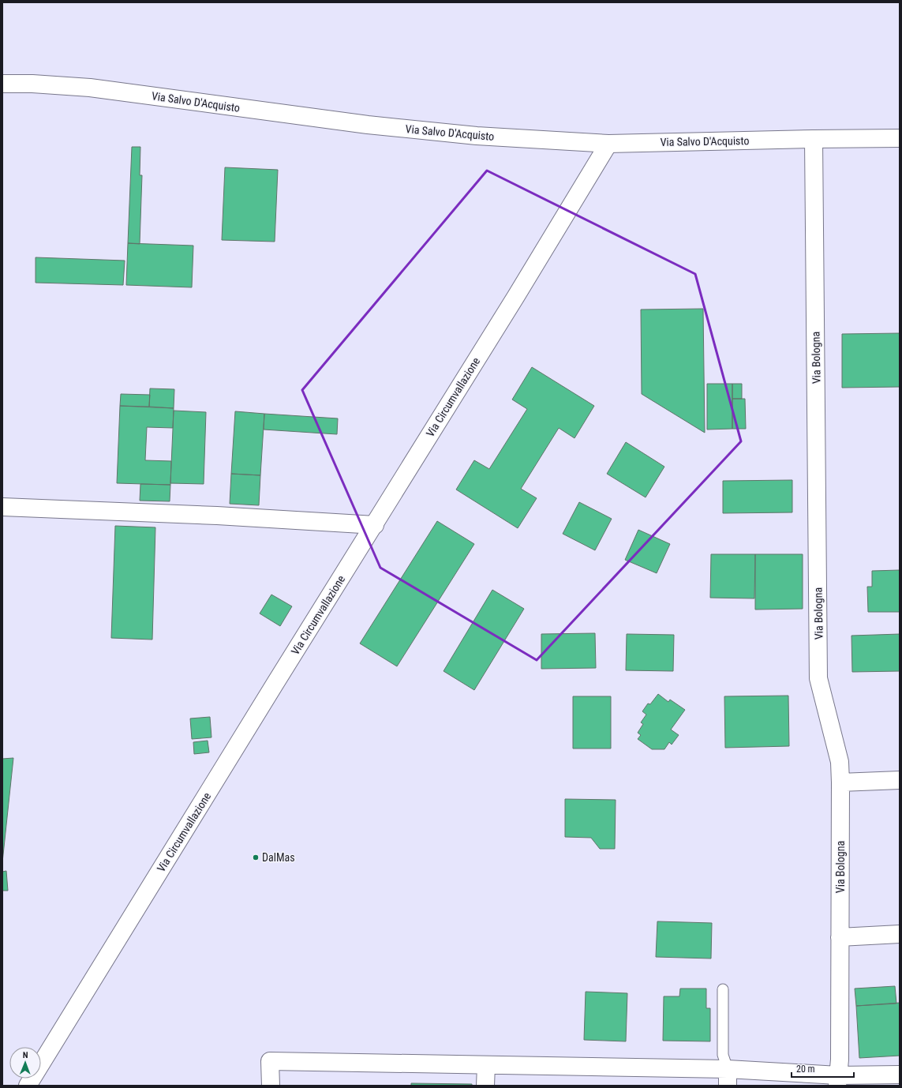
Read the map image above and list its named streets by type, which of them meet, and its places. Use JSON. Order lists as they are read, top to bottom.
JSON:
{
  "streets": {
    "street": ["Via Salvo D'Acquisto", "Via Bologna", "Via Circumvallazione"]
  },
  "crossings": [
    ["Via Salvo D'Acquisto", "Via Bologna"],
    ["Via Salvo D'Acquisto", "Via Circumvallazione"]
  ],
  "places": ["DalMas"],
  "scale_bar": "20 m",
  "north": "top"
}
